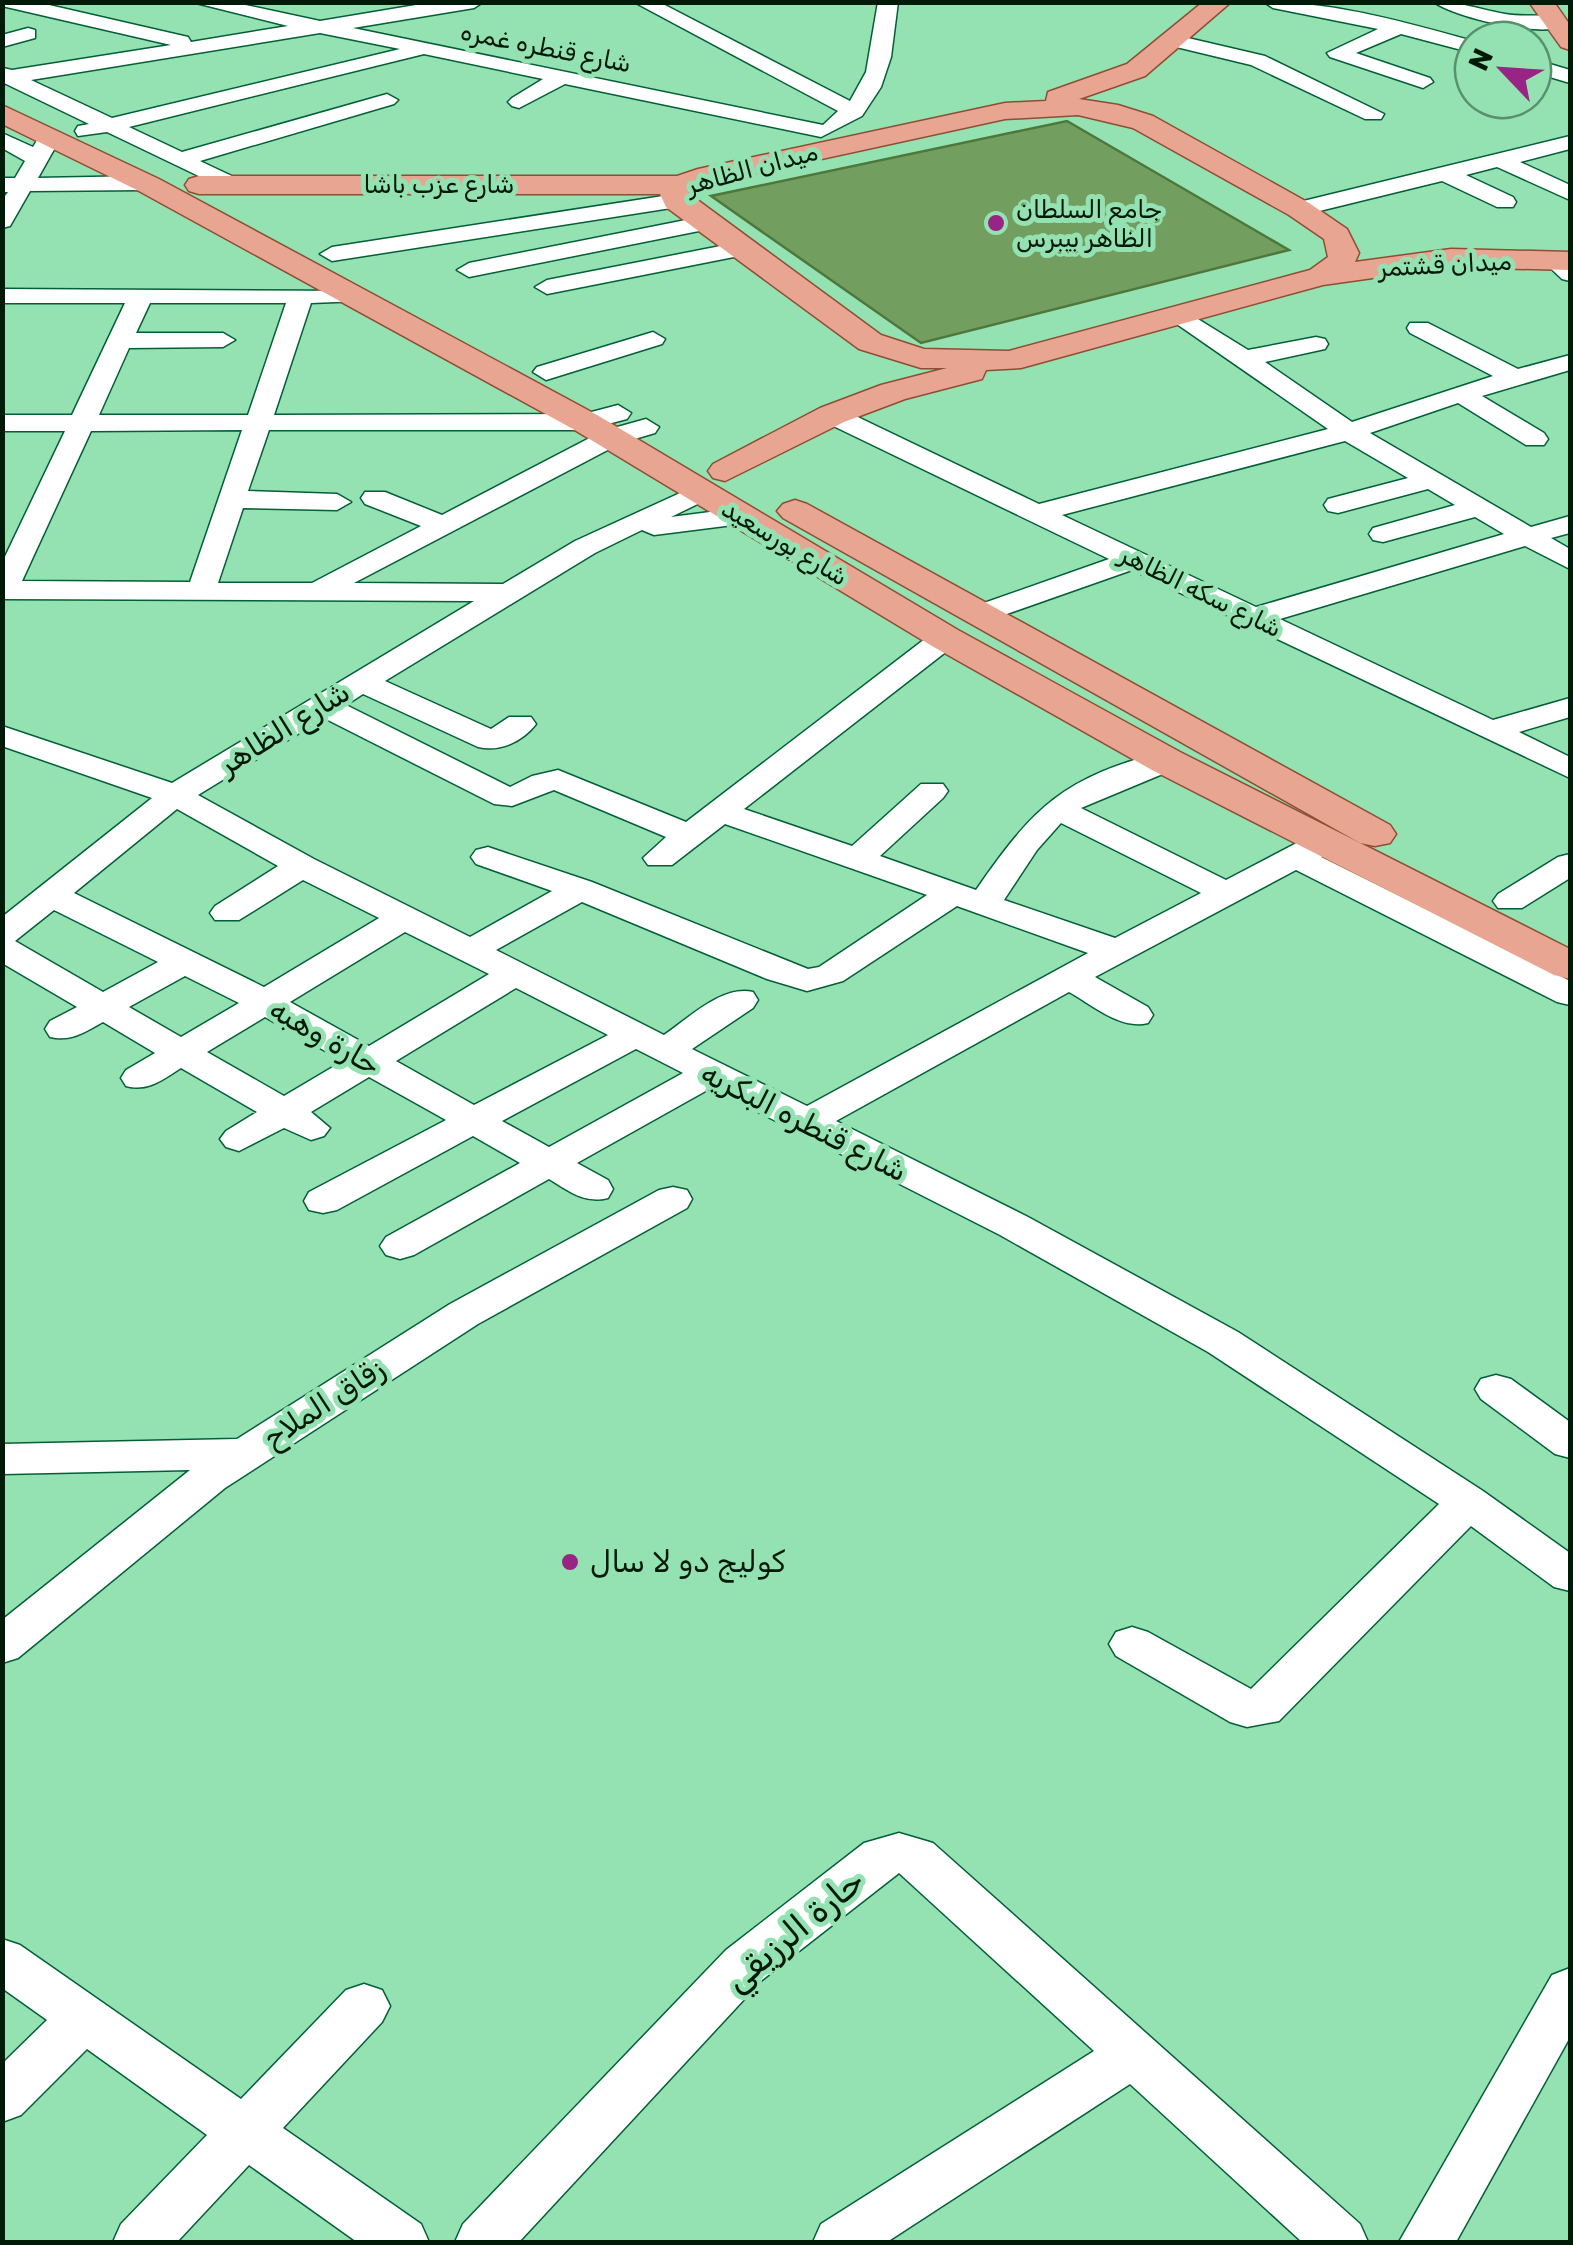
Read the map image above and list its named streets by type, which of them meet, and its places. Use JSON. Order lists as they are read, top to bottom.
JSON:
{
  "streets": {
    "main road": [
      "ميدان الظاهر",
      "شارع عزب باشا",
      "ميدان قشتمر",
      "شارع بورسعيد",
      "شارع الظاهر"
    ],
    "street": [
      "شارع قنطره غمره",
      "شارع سكه الظاهر",
      "حارة وهبه",
      "شارع قنطره البكريه",
      "زقاق الملاح",
      "حارة الرزيقي"
    ]
  },
  "crossings": [
    ["ميدان الظاهر", "شارع عزب باشا"],
    ["ميدان الظاهر", "ميدان قشتمر"],
    ["ميدان الظاهر", "شارع الظاهر"],
    ["شارع عزب باشا", "شارع بورسعيد"],
    ["شارع بورسعيد", "شارع الظاهر"],
    ["شارع سكه الظاهر", "شارع الظاهر"],
    ["شارع الظاهر", "حارة وهبه"],
    ["شارع الظاهر", "شارع قنطره البكريه"]
  ],
  "places": ["جامع السلطان الظاهر بيبرس", "كوليج دو لا سال"],
  "north": "top left"
}
